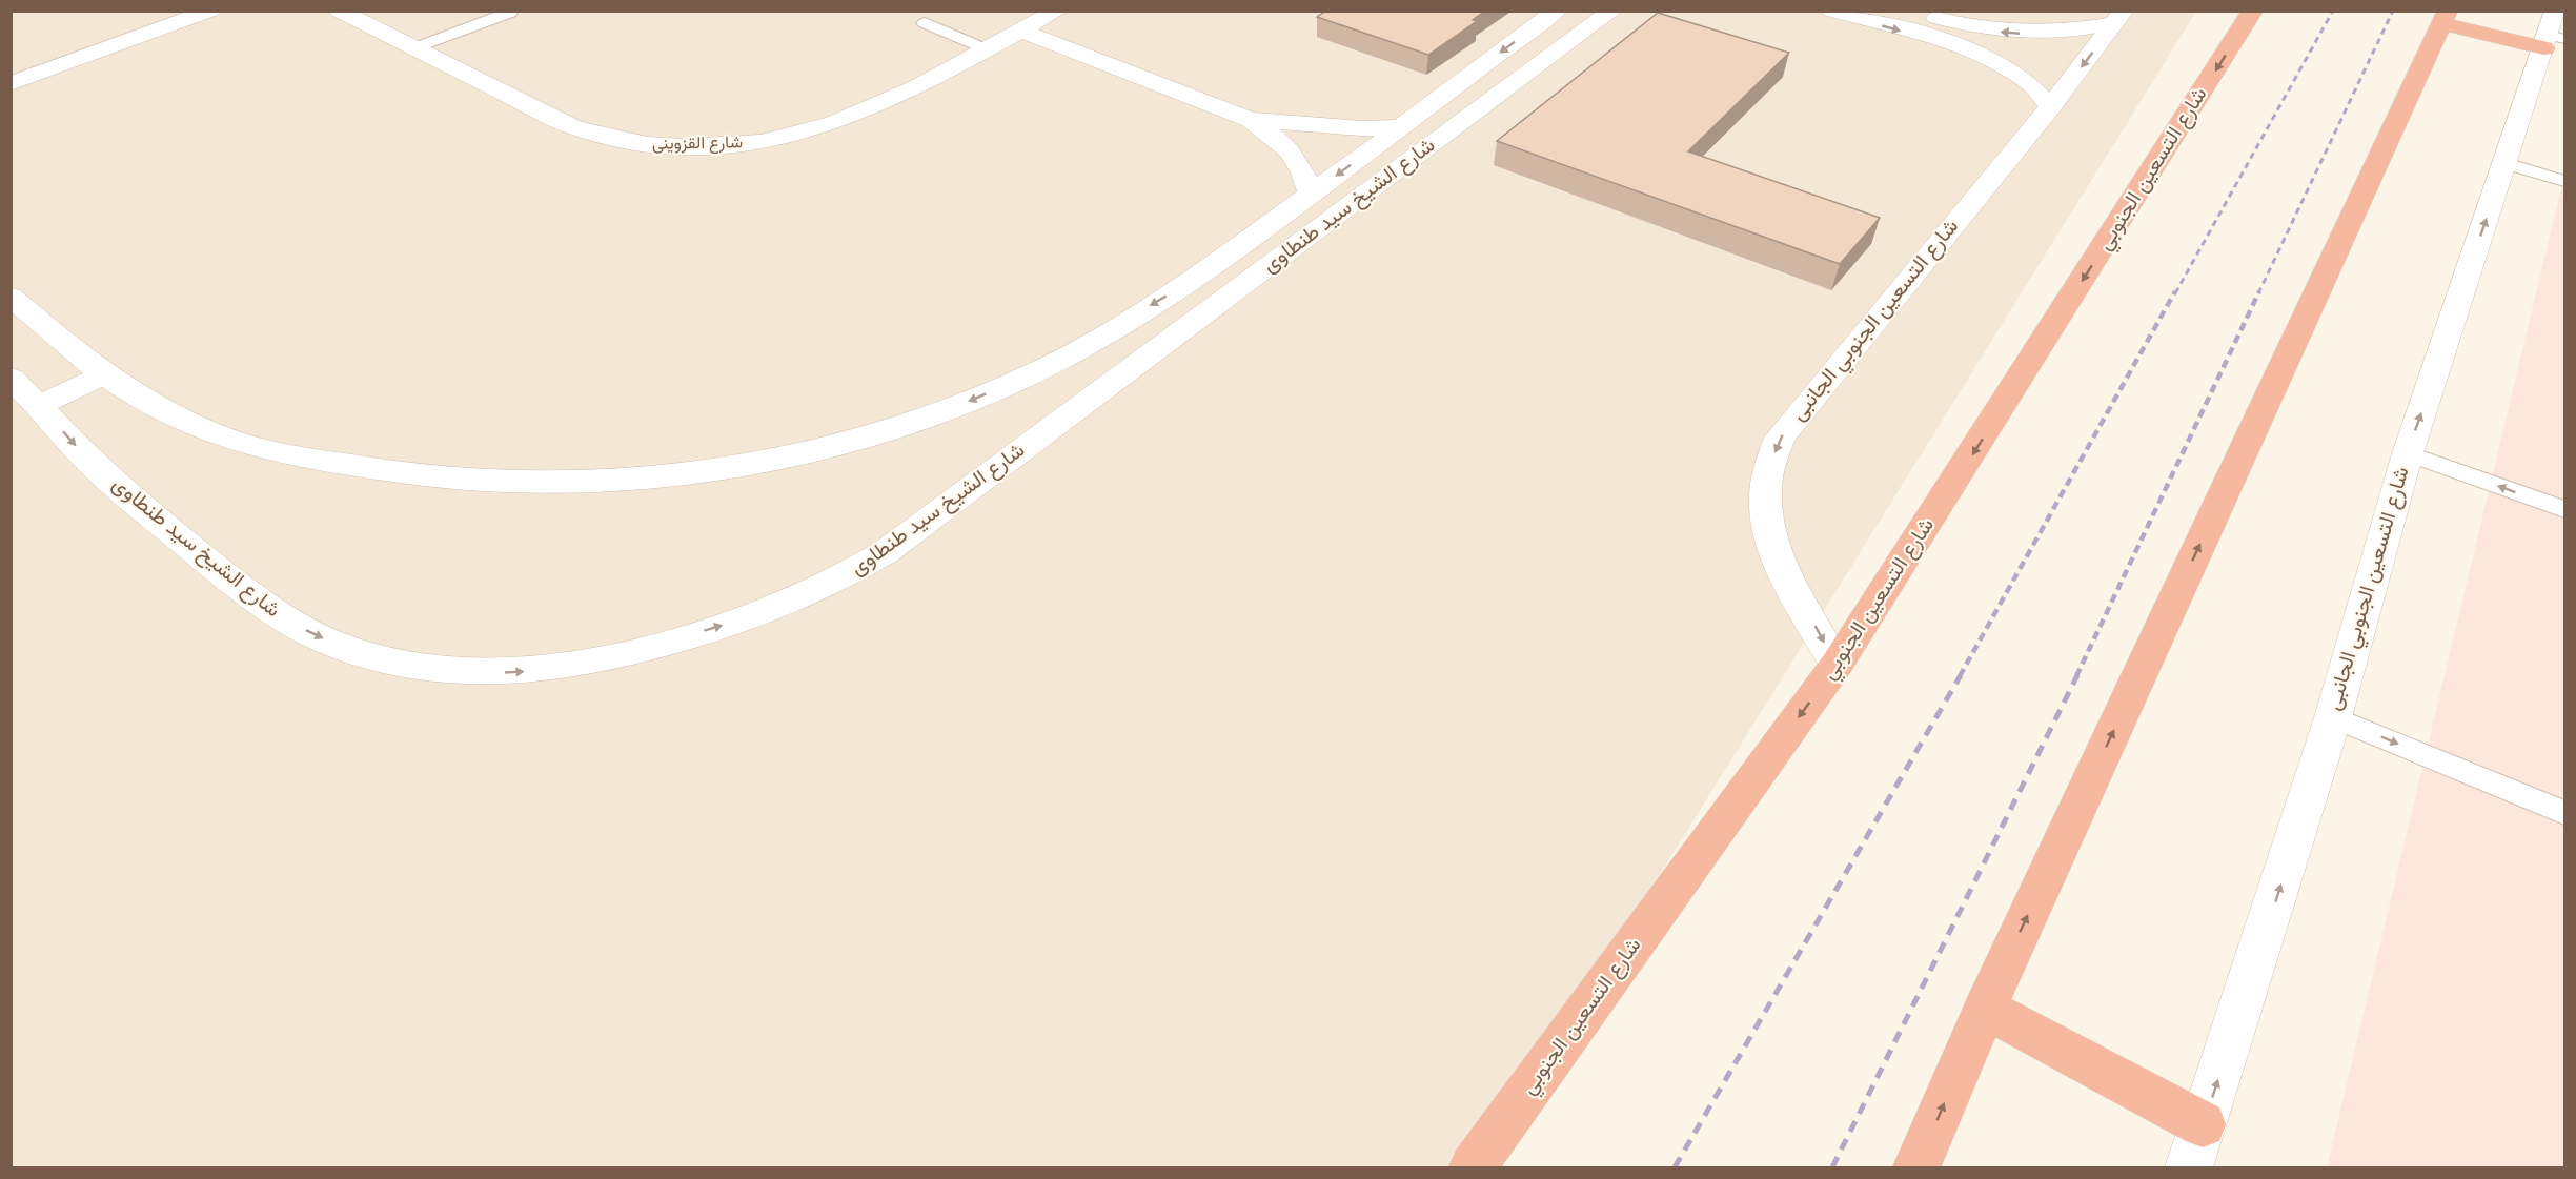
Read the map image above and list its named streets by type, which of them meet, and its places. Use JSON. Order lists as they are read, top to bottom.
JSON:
{
  "streets": {
    "highway": ["شارع التسعين الجنوبي"],
    "street": ["شارع القزوينى", "شارع الشيخ سيد طنطاوى", "شارع التسعين الجنوبي الجانبى"]
  },
  "crossings": [
    ["شارع التسعين الجنوبي", "شارع التسعين الجنوبي الجانبى"]
  ]
}
